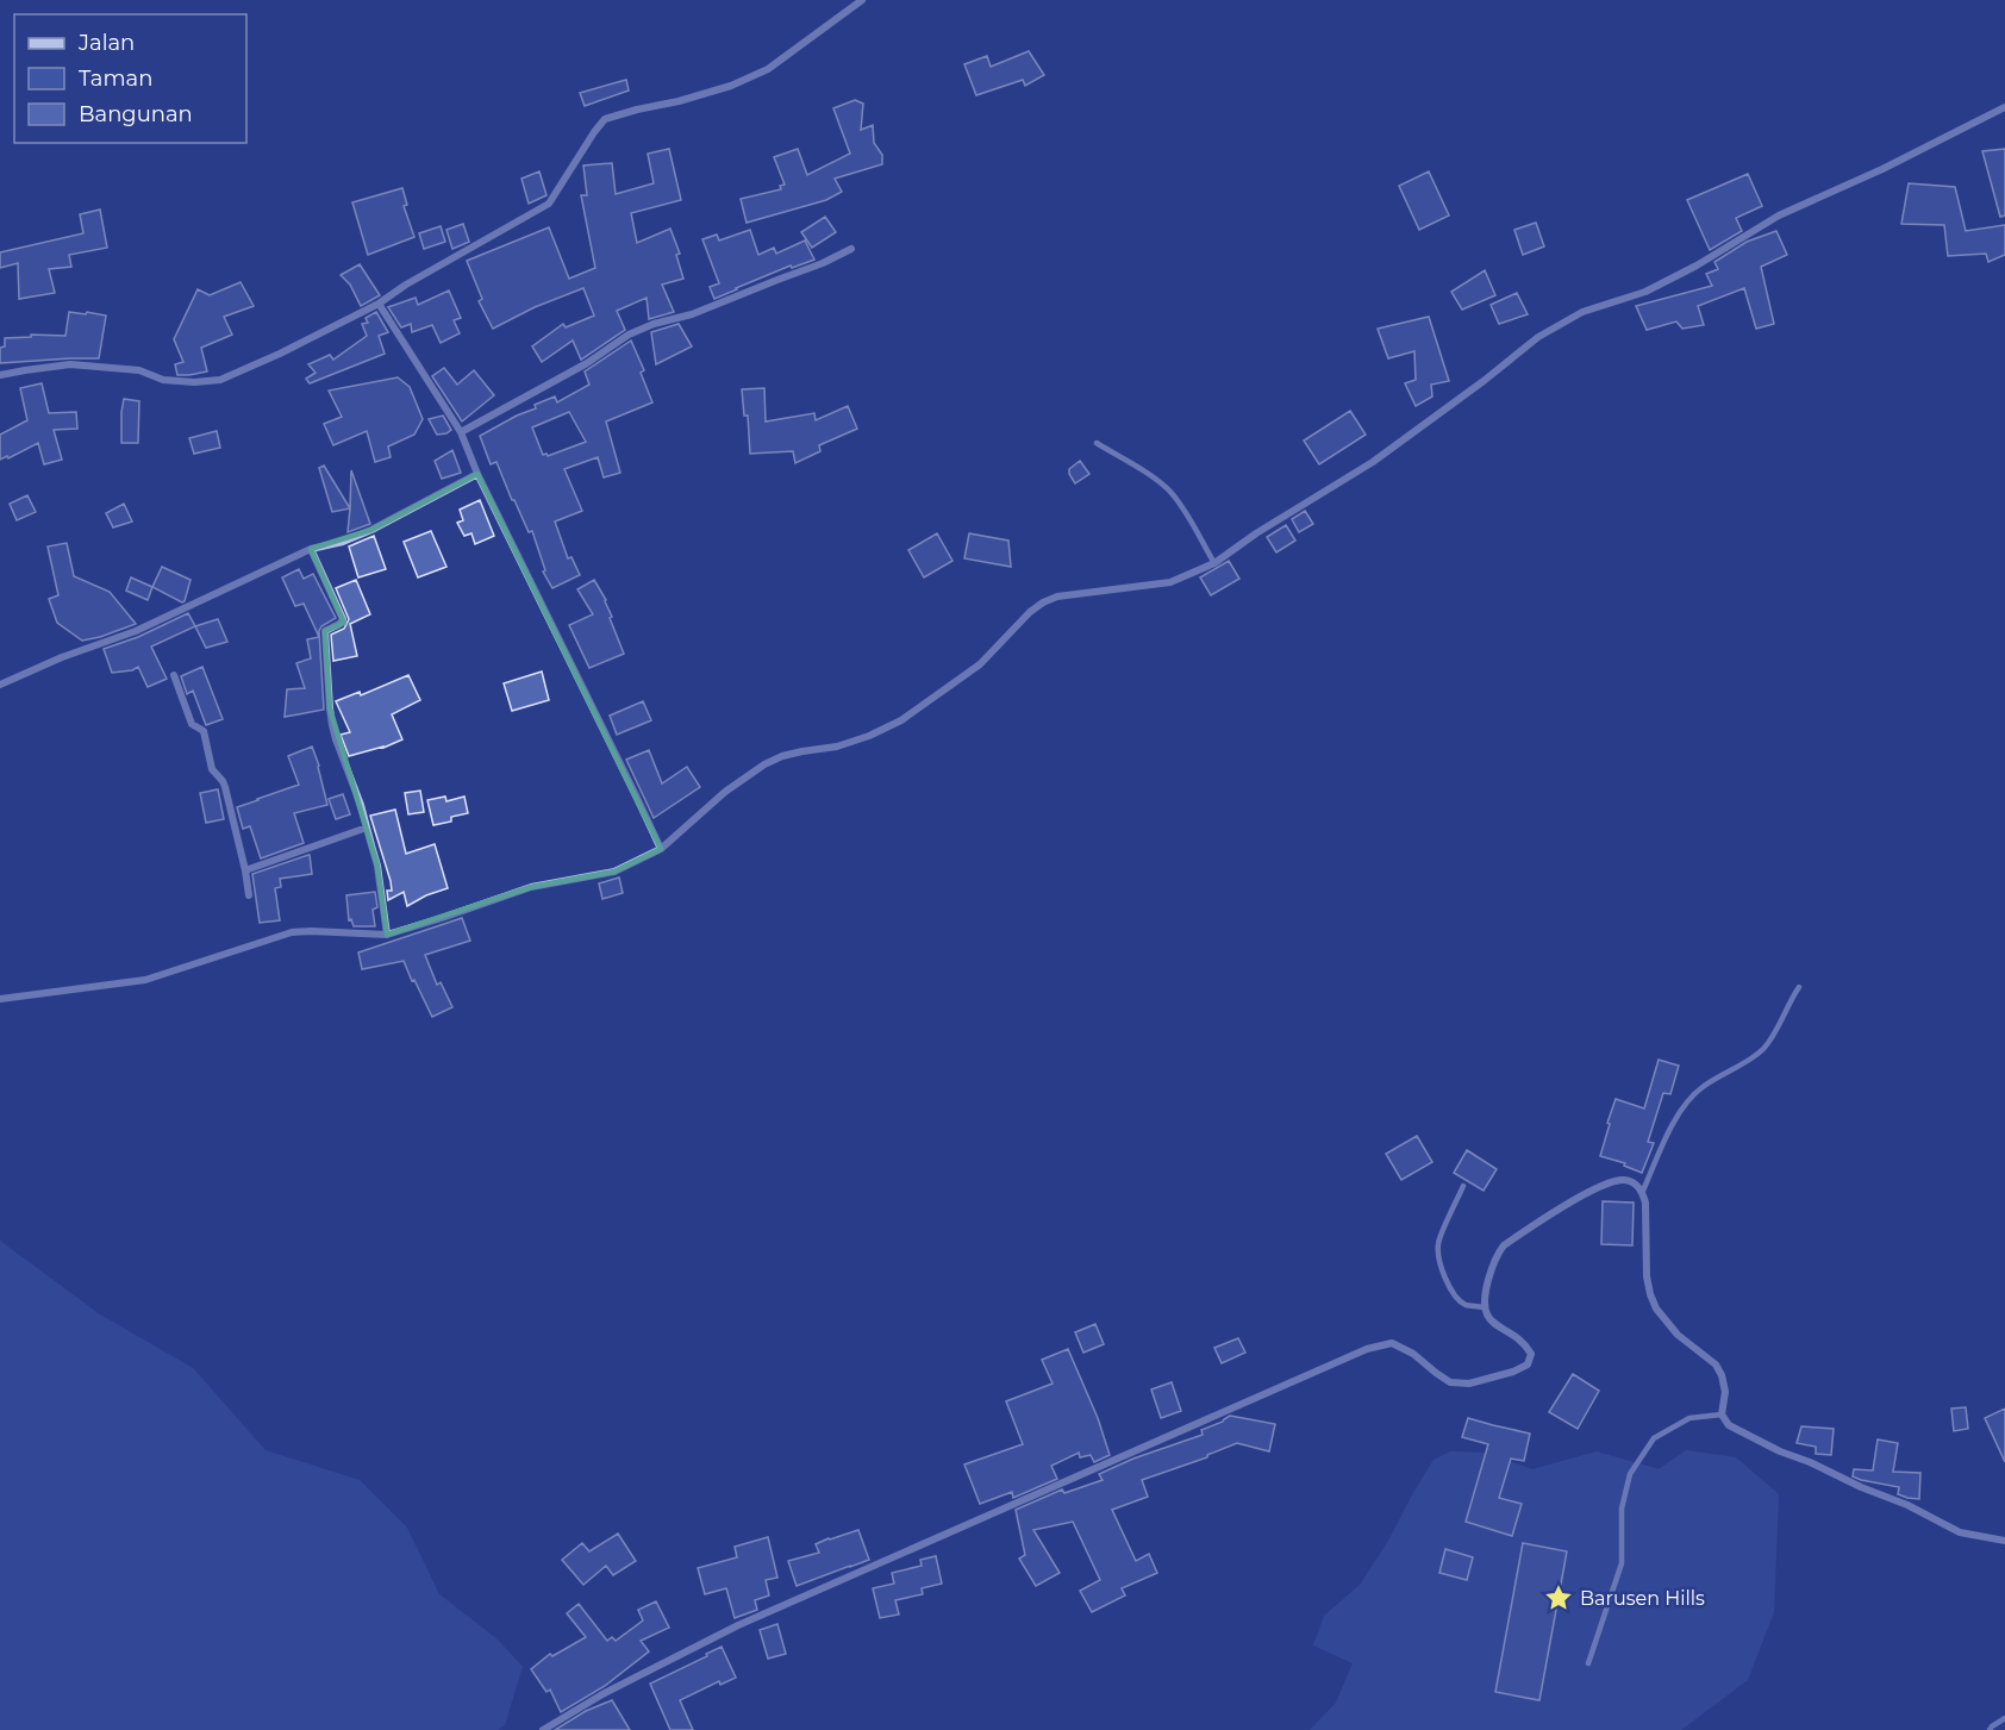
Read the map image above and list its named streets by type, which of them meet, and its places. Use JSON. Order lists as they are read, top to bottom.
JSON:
{
  "places": {
    "place": ["Barusen Hills"]
  },
  "legend": ["Jalan", "Taman", "Bangunan"]
}
